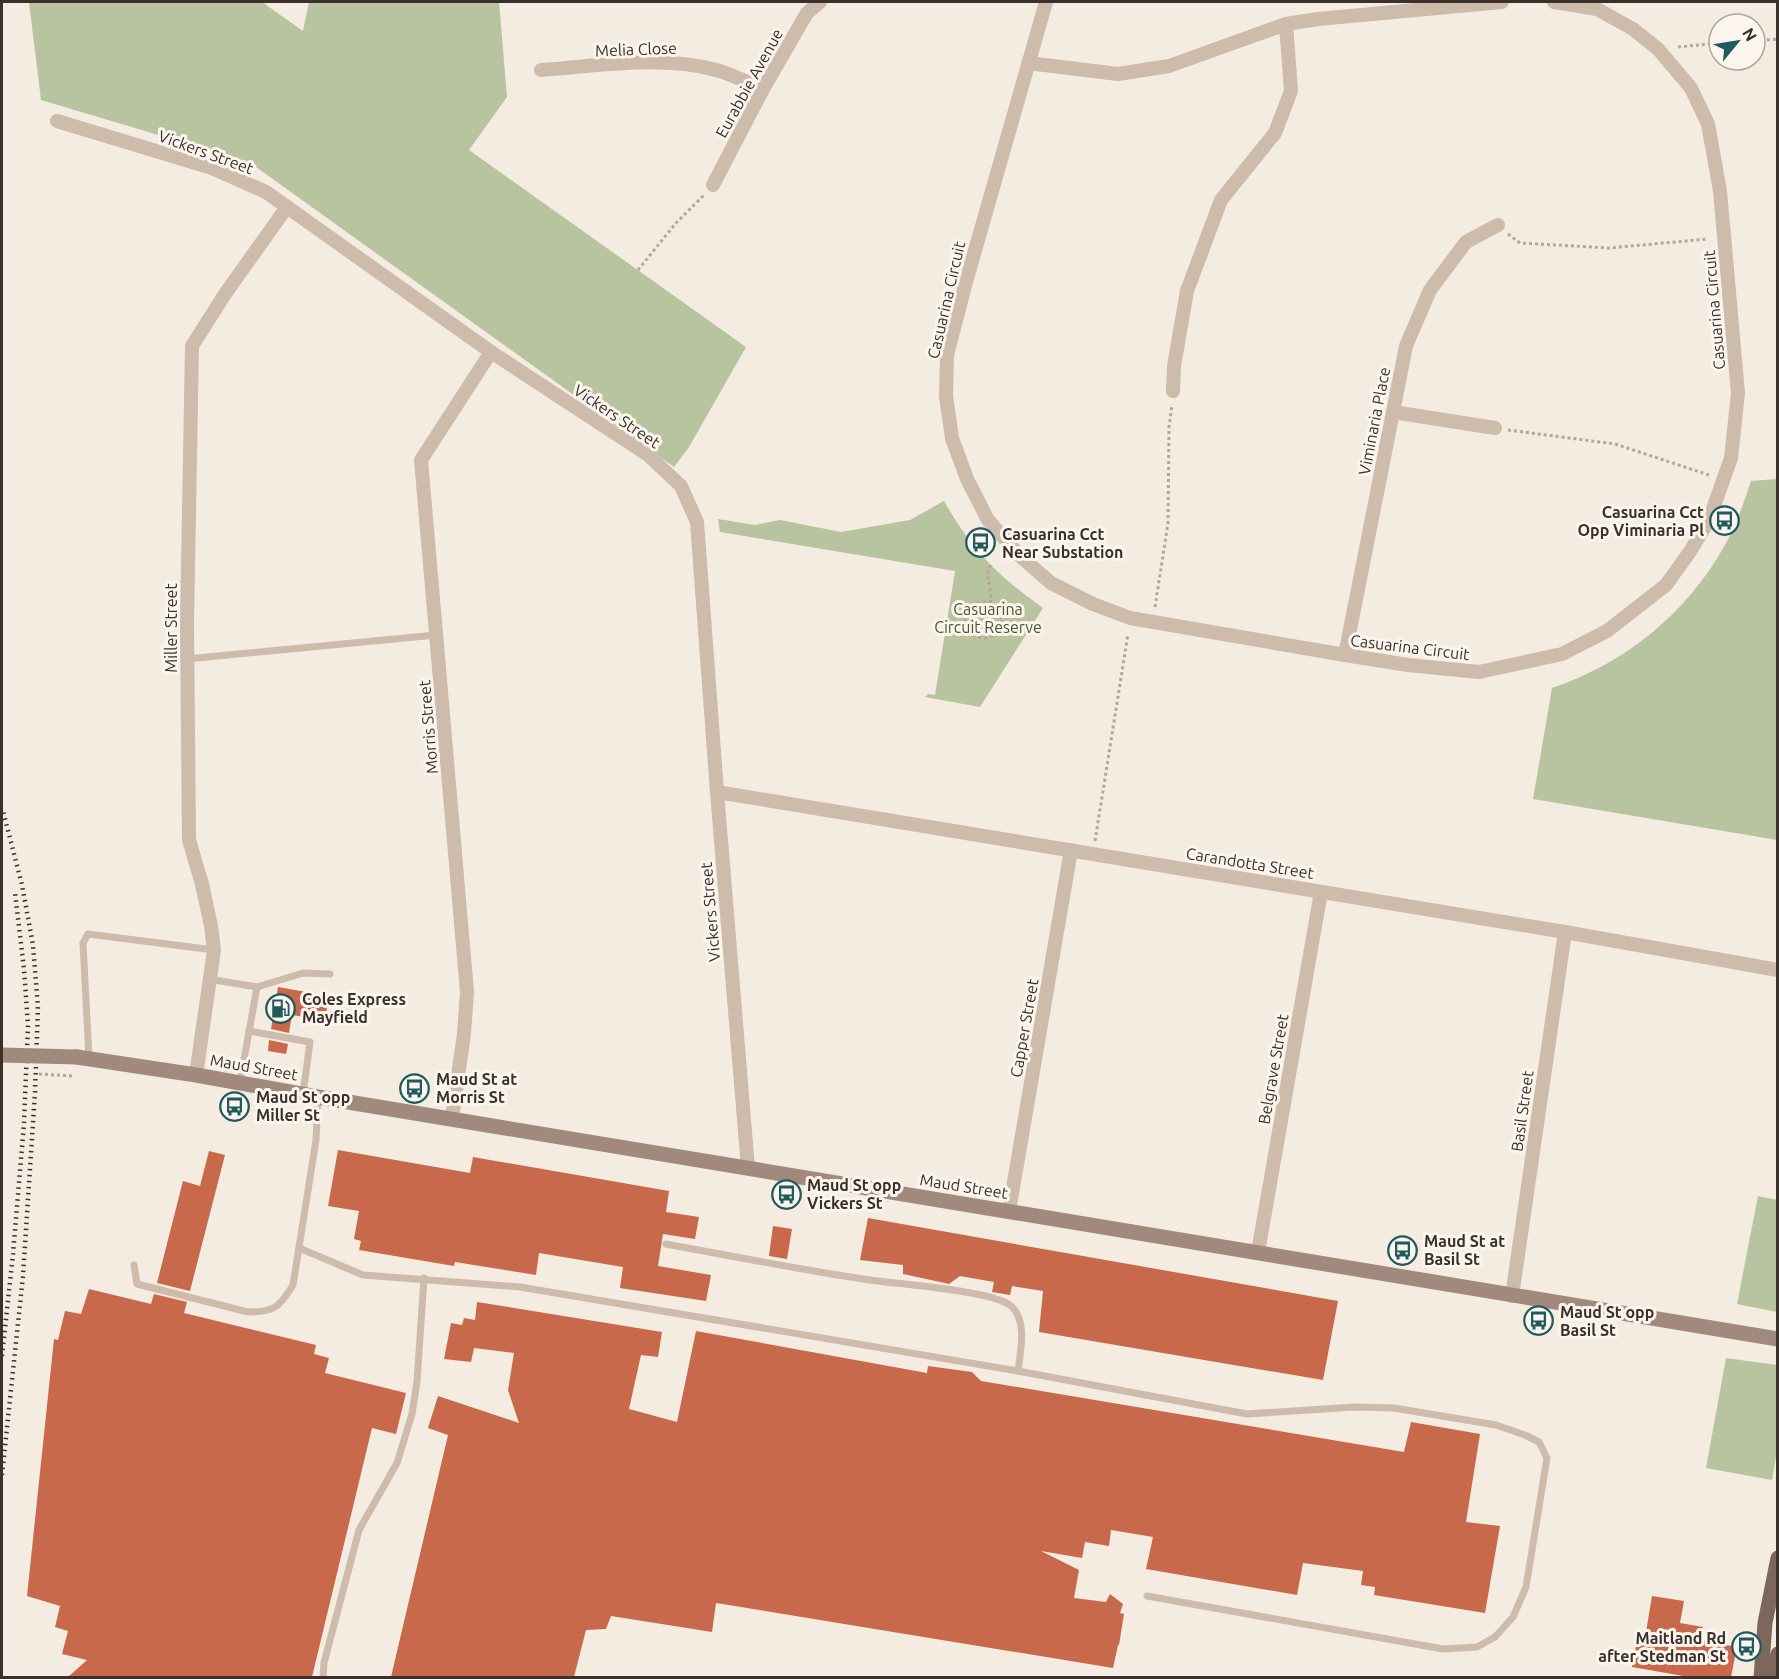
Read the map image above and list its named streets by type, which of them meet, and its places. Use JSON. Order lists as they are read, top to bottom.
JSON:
{
  "streets": {
    "main road": ["Maud Street"],
    "street": [
      "Melia Close",
      "Eurabbie Avenue",
      "Vickers Street",
      "Casuarina Circuit",
      "Viminaria Place",
      "Miller Street",
      "Morris Street",
      "Carandotta Street",
      "Capper Street",
      "Belgrave Street",
      "Basil Street"
    ]
  },
  "crossings": [
    ["Melia Close", "Eurabbie Avenue"],
    ["Vickers Street", "Miller Street"],
    ["Vickers Street", "Morris Street"],
    ["Vickers Street", "Carandotta Street"],
    ["Vickers Street", "Maud Street"],
    ["Casuarina Circuit", "Viminaria Place"],
    ["Miller Street", "Maud Street"],
    ["Morris Street", "Maud Street"],
    ["Carandotta Street", "Capper Street"],
    ["Carandotta Street", "Belgrave Street"],
    ["Carandotta Street", "Basil Street"],
    ["Capper Street", "Maud Street"],
    ["Maud Street", "Belgrave Street"],
    ["Maud Street", "Basil Street"]
  ],
  "parks": ["Casuarina Circuit Reserve"],
  "places": {
    "bus stop": [
      "Casuarina Cct Opp Viminaria Pl",
      "Casuarina Cct Near Substation",
      "Maud St at Morris St",
      "Maud St opp Miller St",
      "Maud St opp Vickers St",
      "Maud St at Basil St",
      "Maud St opp Basil St",
      "Maitland Rd after Stedman St"
    ],
    "fuel station": ["Coles Express Mayfield"]
  },
  "north": "top right"
}
